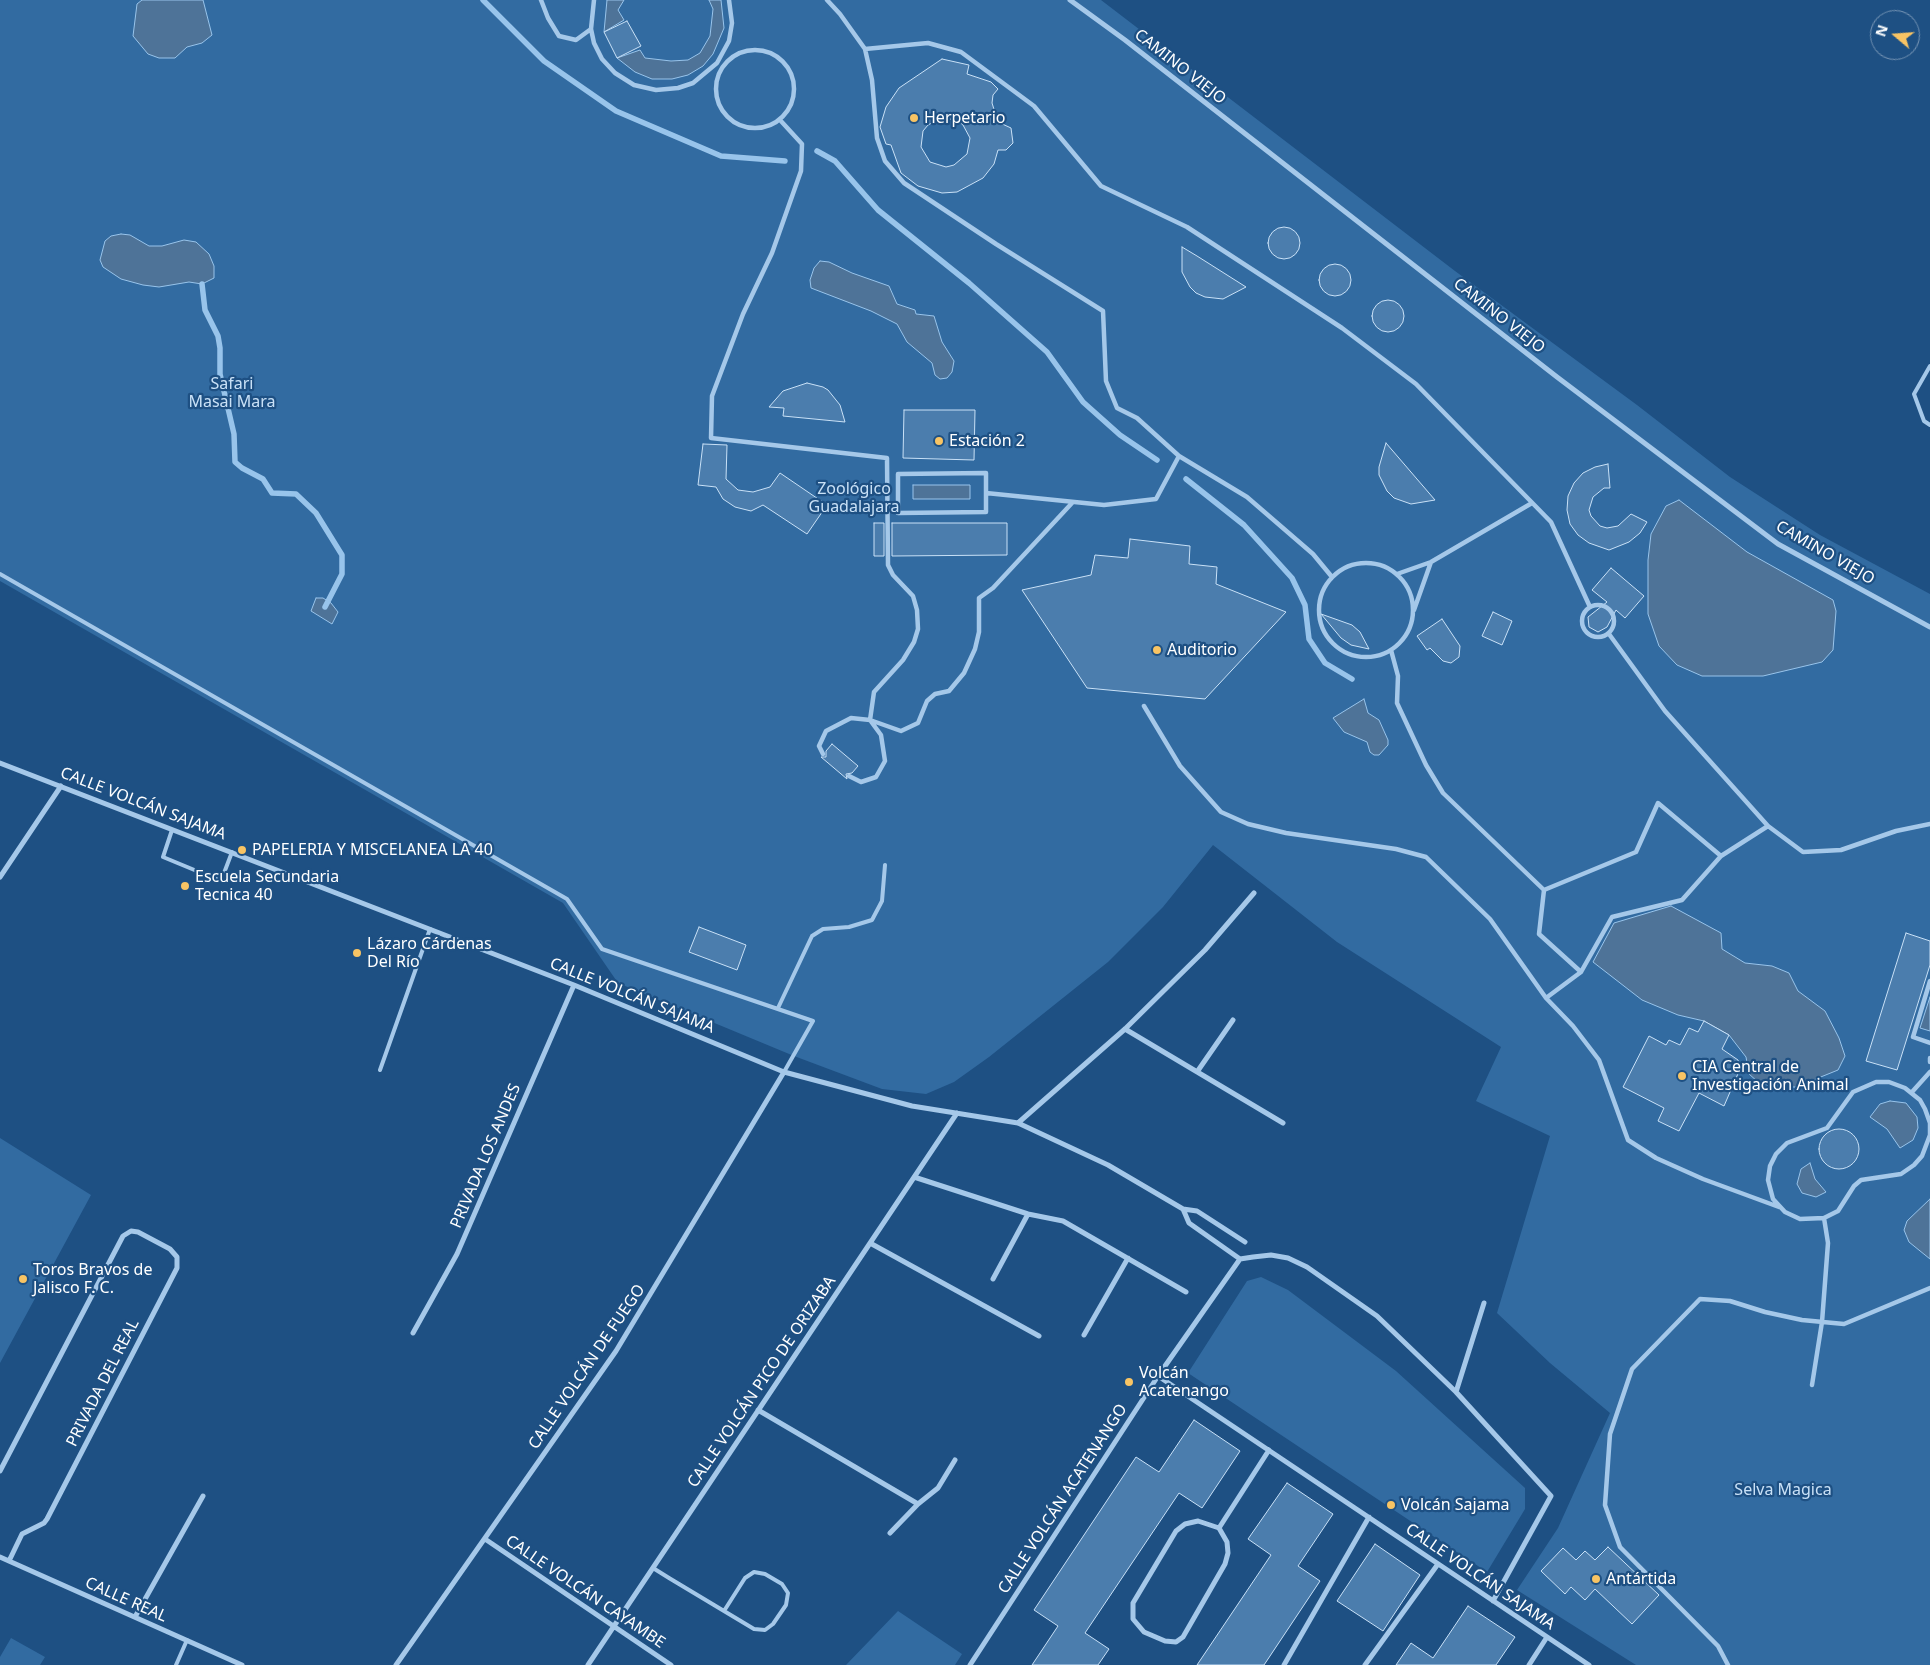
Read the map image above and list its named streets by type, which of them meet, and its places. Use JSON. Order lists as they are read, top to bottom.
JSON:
{
  "streets": {
    "street": [
      "CAMINO VIEJO",
      "CALLE VOLCÁN SAJAMA",
      "PRIVADA LOS ANDES",
      "CALLE VOLCÁN DE FUEGO",
      "CALLE VOLCÁN PICO DE ORIZABA",
      "PRIVADA DEL REAL",
      "CALLE VOLCÁN ACATENANGO",
      "CALLE VOLCÁN CAYAMBE",
      "CALLE REAL"
    ]
  },
  "crossings": [
    ["CALLE VOLCÁN SAJAMA", "PRIVADA LOS ANDES"],
    ["CALLE VOLCÁN SAJAMA", "CALLE VOLCÁN DE FUEGO"],
    ["CALLE VOLCÁN SAJAMA", "CALLE VOLCÁN PICO DE ORIZABA"],
    ["CALLE VOLCÁN SAJAMA", "CALLE VOLCÁN ACATENANGO"],
    ["CALLE VOLCÁN DE FUEGO", "CALLE VOLCÁN CAYAMBE"],
    ["CALLE VOLCÁN PICO DE ORIZABA", "CALLE VOLCÁN CAYAMBE"],
    ["PRIVADA DEL REAL", "CALLE REAL"]
  ],
  "parks": ["Safari Masai Mara", "Zoológico Guadalajara", "Selva Magica"],
  "places": [
    "Herpetario",
    "Estación 2",
    "Auditorio",
    "PAPELERIA Y MISCELANEA LA 40",
    "Escuela Secundaria Tecnica 40",
    "Lázaro Cárdenas Del Río",
    "CIA Central de Investigación Animal",
    "Toros Bravos de Jalisco F. C.",
    "Volcán Acatenango",
    "Volcán Sajama",
    "Antártida"
  ],
  "north": "left"
}
